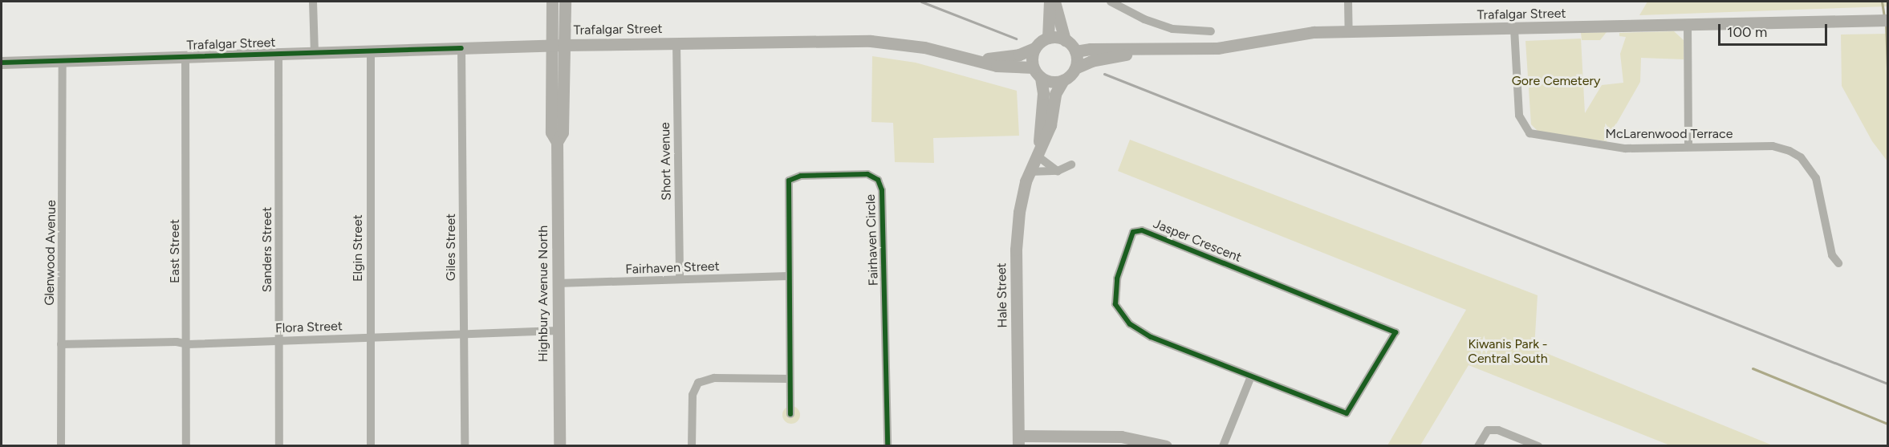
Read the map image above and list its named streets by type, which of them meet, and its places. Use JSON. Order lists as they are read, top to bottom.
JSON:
{
  "streets": {
    "main road": ["Trafalgar Street", "Highbury Avenue North", "Hale Street"],
    "street": [
      "McLarenwood Terrace",
      "Short Avenue",
      "Fairhaven Circle",
      "Jasper Crescent",
      "Giles Street",
      "Elgin Street",
      "Sanders Street",
      "East Street",
      "Glenwood Avenue",
      "Fairhaven Street",
      "Flora Street"
    ]
  },
  "crossings": [
    ["Trafalgar Street", "McLarenwood Terrace"],
    ["Trafalgar Street", "Short Avenue"],
    ["Trafalgar Street", "Giles Street"],
    ["Trafalgar Street", "Elgin Street"],
    ["Trafalgar Street", "Sanders Street"],
    ["Trafalgar Street", "East Street"],
    ["Trafalgar Street", "Glenwood Avenue"],
    ["Trafalgar Street", "Highbury Avenue North"],
    ["Trafalgar Street", "Hale Street"],
    ["Short Avenue", "Fairhaven Street"],
    ["Fairhaven Circle", "Fairhaven Street"],
    ["Giles Street", "Flora Street"],
    ["Elgin Street", "Flora Street"],
    ["Sanders Street", "Flora Street"],
    ["East Street", "Flora Street"],
    ["Glenwood Avenue", "Flora Street"],
    ["Fairhaven Street", "Highbury Avenue North"],
    ["Highbury Avenue North", "Flora Street"]
  ],
  "parks": ["Gore Cemetery", "Kiwanis Park - Central South"],
  "scale_bar": "100 m"
}
